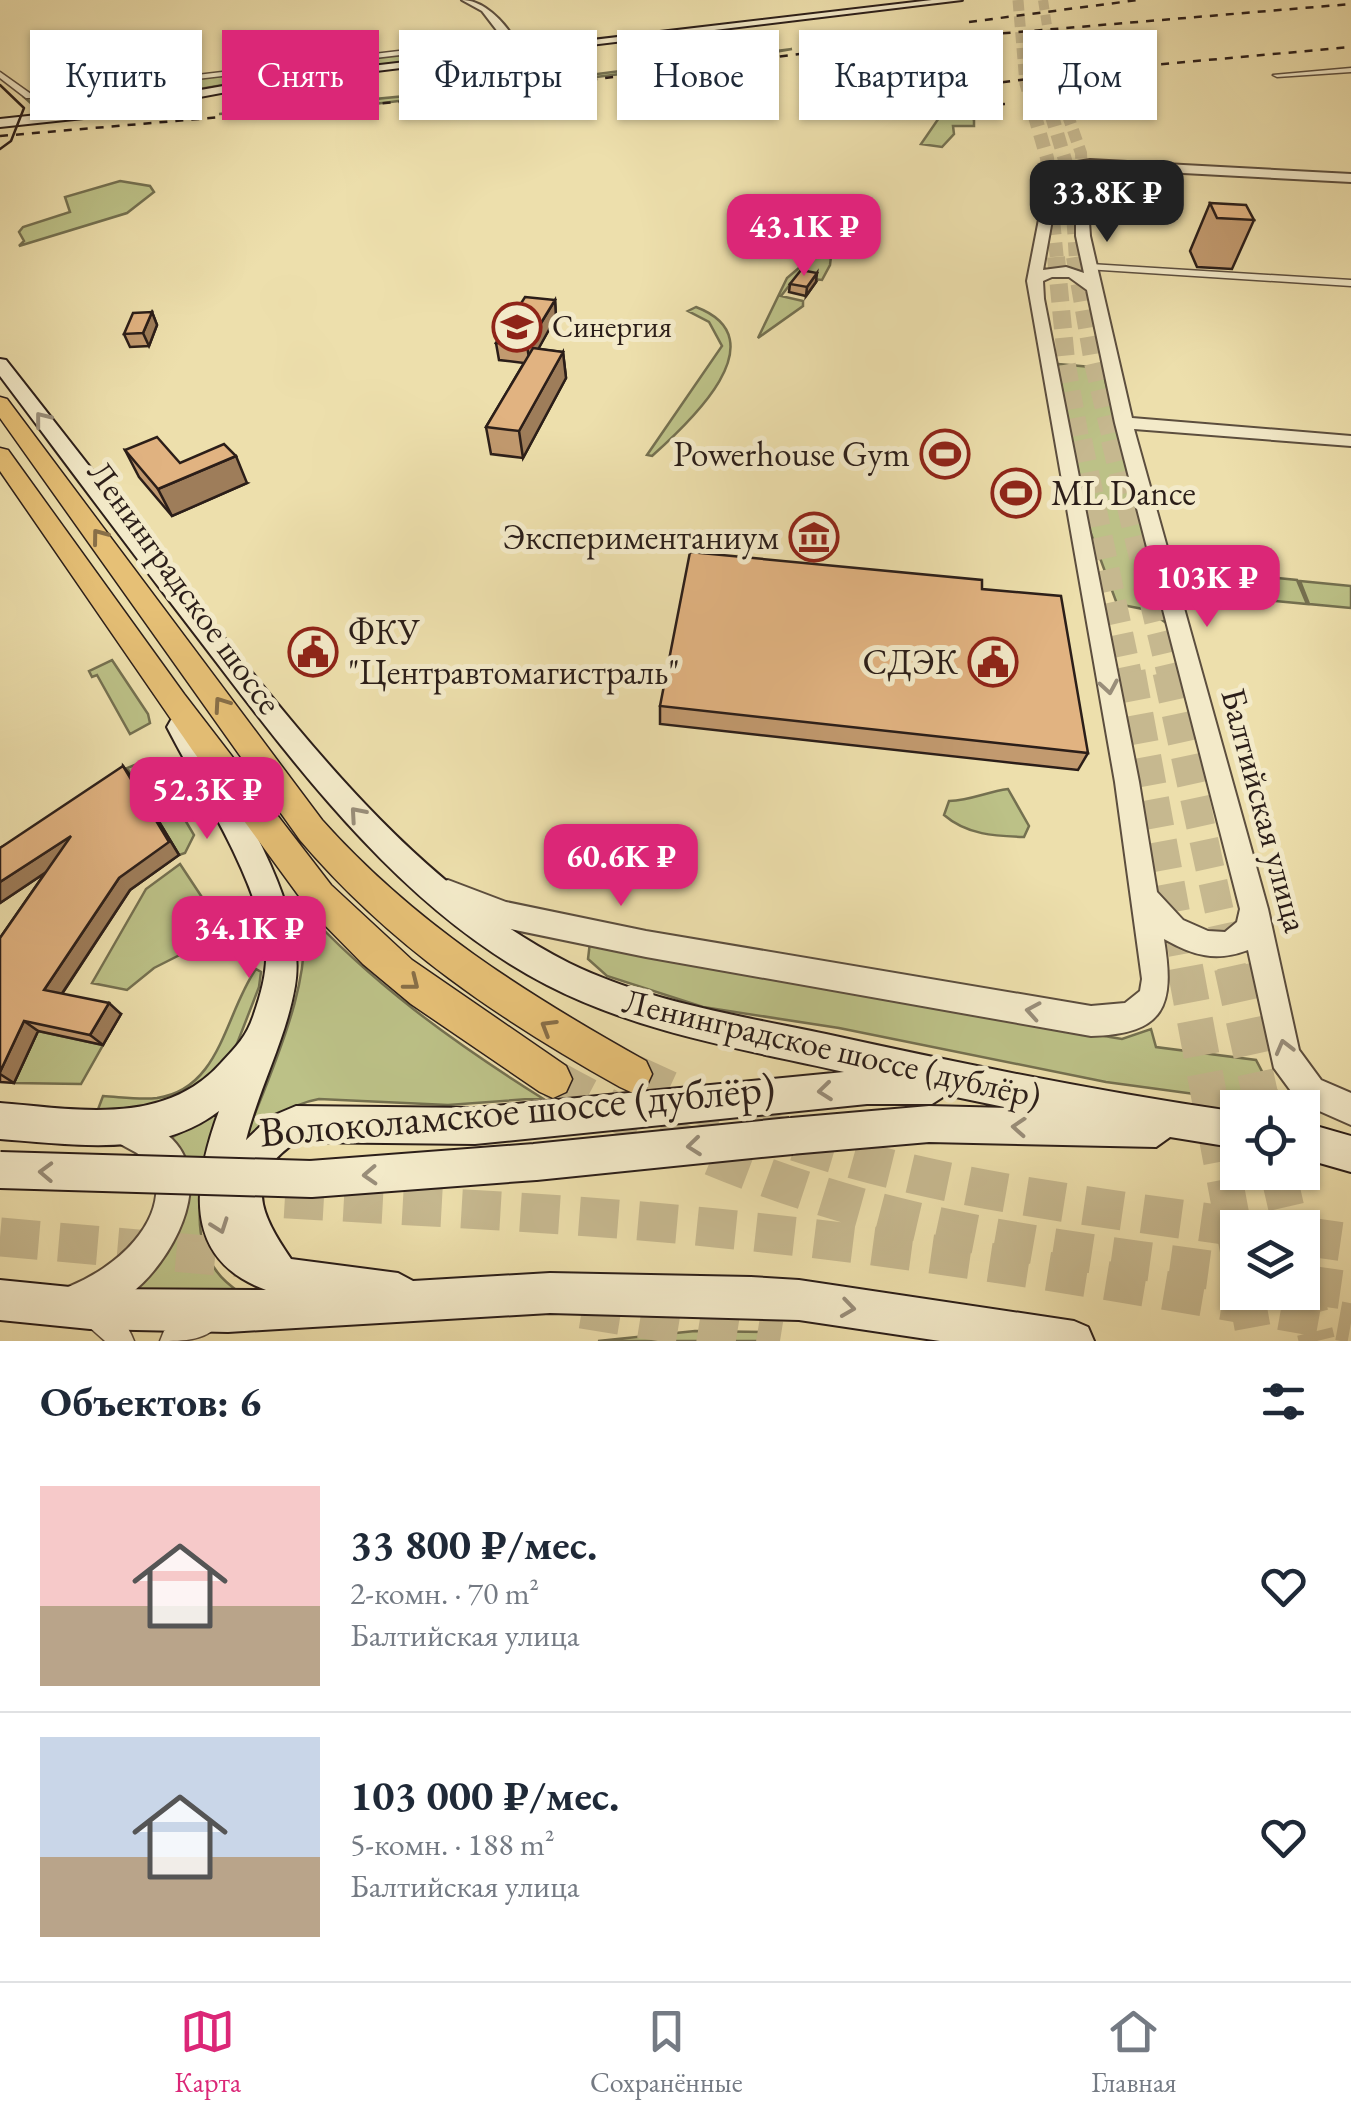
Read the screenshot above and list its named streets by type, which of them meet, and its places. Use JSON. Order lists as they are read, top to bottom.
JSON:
{
  "streets": {
    "main road": ["Ленинградское шоссе", "Ленинградское шоссе (дублёр)", "Волоколамское шоссе (дублёр)"],
    "street": ["Балтийская улица"]
  },
  "one_way": ["Ленинградское шоссе (дублёр)"],
  "places": {
    "school or university": ["Синергия"],
    "sports": ["Powerhouse Gym", "ML Dance"],
    "museum": ["Экспериментаниум"],
    "public building": ["ФКУ \"Центравтомагистраль\"", "СДЭК"]
  },
  "page": {
    "chip": [
      "Купить",
      "Снять",
      "Фильтры",
      "Новое",
      "Квартира",
      "Дом"
    ],
    "price": [
      "33.8K ₽",
      "43.1K ₽",
      "103K ₽",
      "52.3K ₽",
      "60.6K ₽",
      "34.1K ₽"
    ],
    "heading": "Объектов: 6",
    "list": [
      {
        "name": "33 800 ₽/мес.",
        "note": "2-комн. · 70 m² · Балтийская улица"
      },
      {
        "name": "103 000 ₽/мес.",
        "note": "5-комн. · 188 m² · Балтийская улица"
      }
    ],
    "tabs": ["Карта", "Сохранённые", "Главная"]
  }
}
